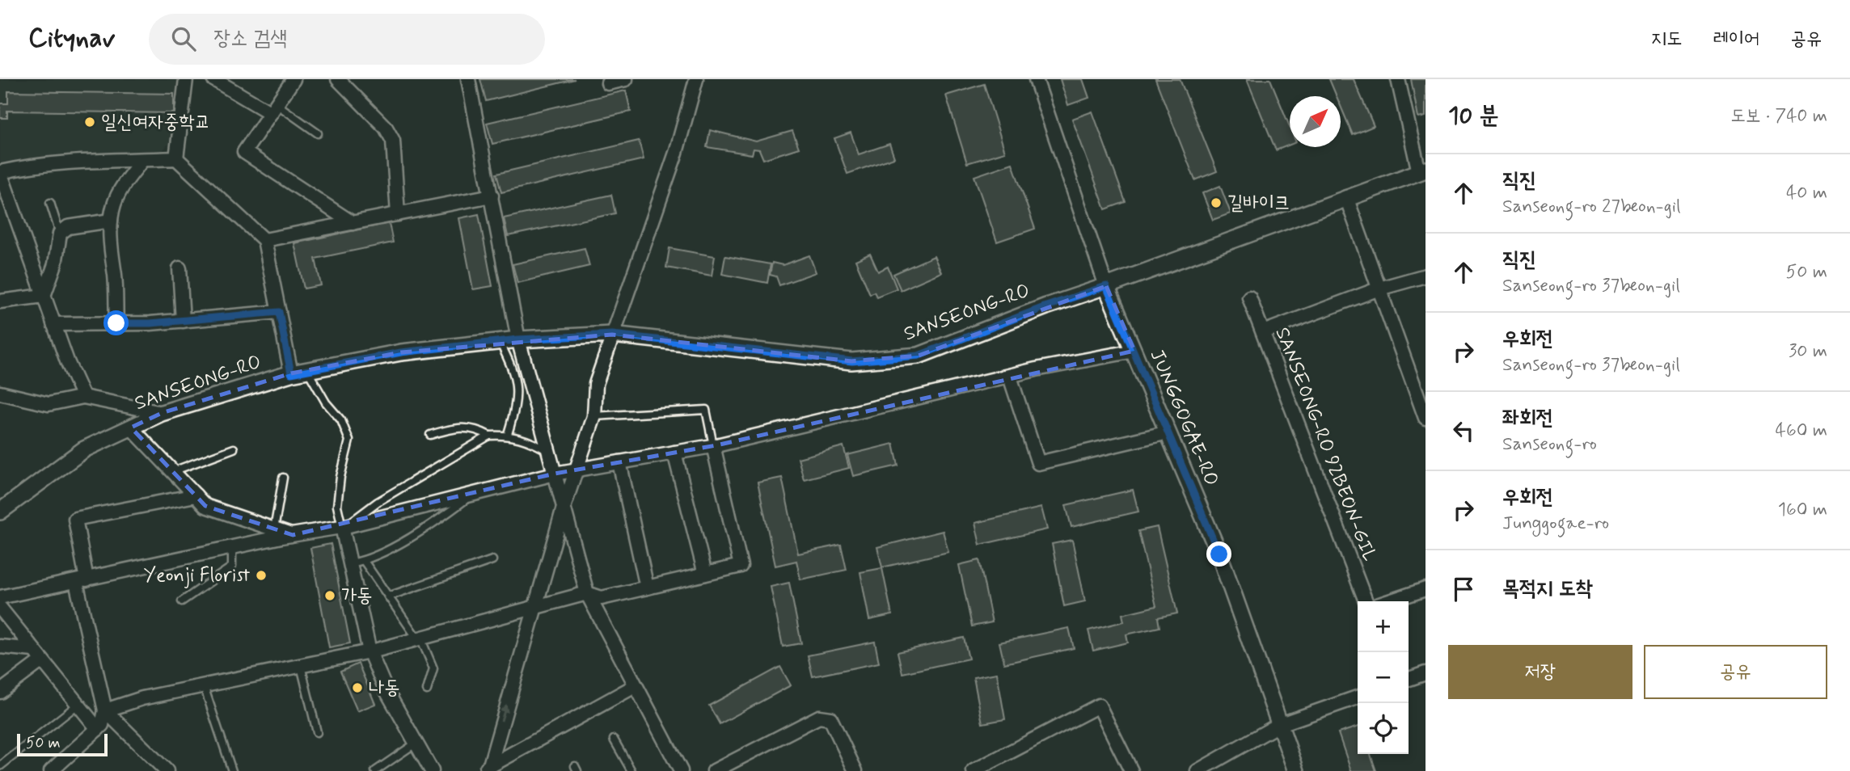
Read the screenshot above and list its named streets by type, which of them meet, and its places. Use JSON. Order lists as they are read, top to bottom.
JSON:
{
  "streets": {
    "street": ["SANSEONG-RO", "JUNGGOGAE-RO", "SANSEONG-RO 92BEON-GIL"]
  },
  "crossings": [
    ["SANSEONG-RO", "JUNGGOGAE-RO"]
  ],
  "places": [
    "일신여자중학교",
    "길바이크",
    "Yeonji Florist",
    "가동",
    "나동"
  ],
  "scale_bar": "50 m",
  "north": "top right",
  "page": {
    "header": "Citynav",
    "search": "장소 검색",
    "nav": ["지도", "레이어", "공유"],
    "heading": ["10 분", "도보 · 740 m"],
    "list": [
      ["직진", "Sanseong-ro 27beon-gil", "40 m"],
      ["직진", "Sanseong-ro 37beon-gil", "50 m"],
      ["우회전", "Sanseong-ro 37beon-gil", "30 m"],
      ["좌회전", "Sanseong-ro", "460 m"],
      ["우회전", "Junggogae-ro", "160 m"],
      "목적지 도착"
    ],
    "map_buttons": ["+", "−"],
    "buttons": ["저장", "공유"],
    "scale": "50 m"
  }
}
